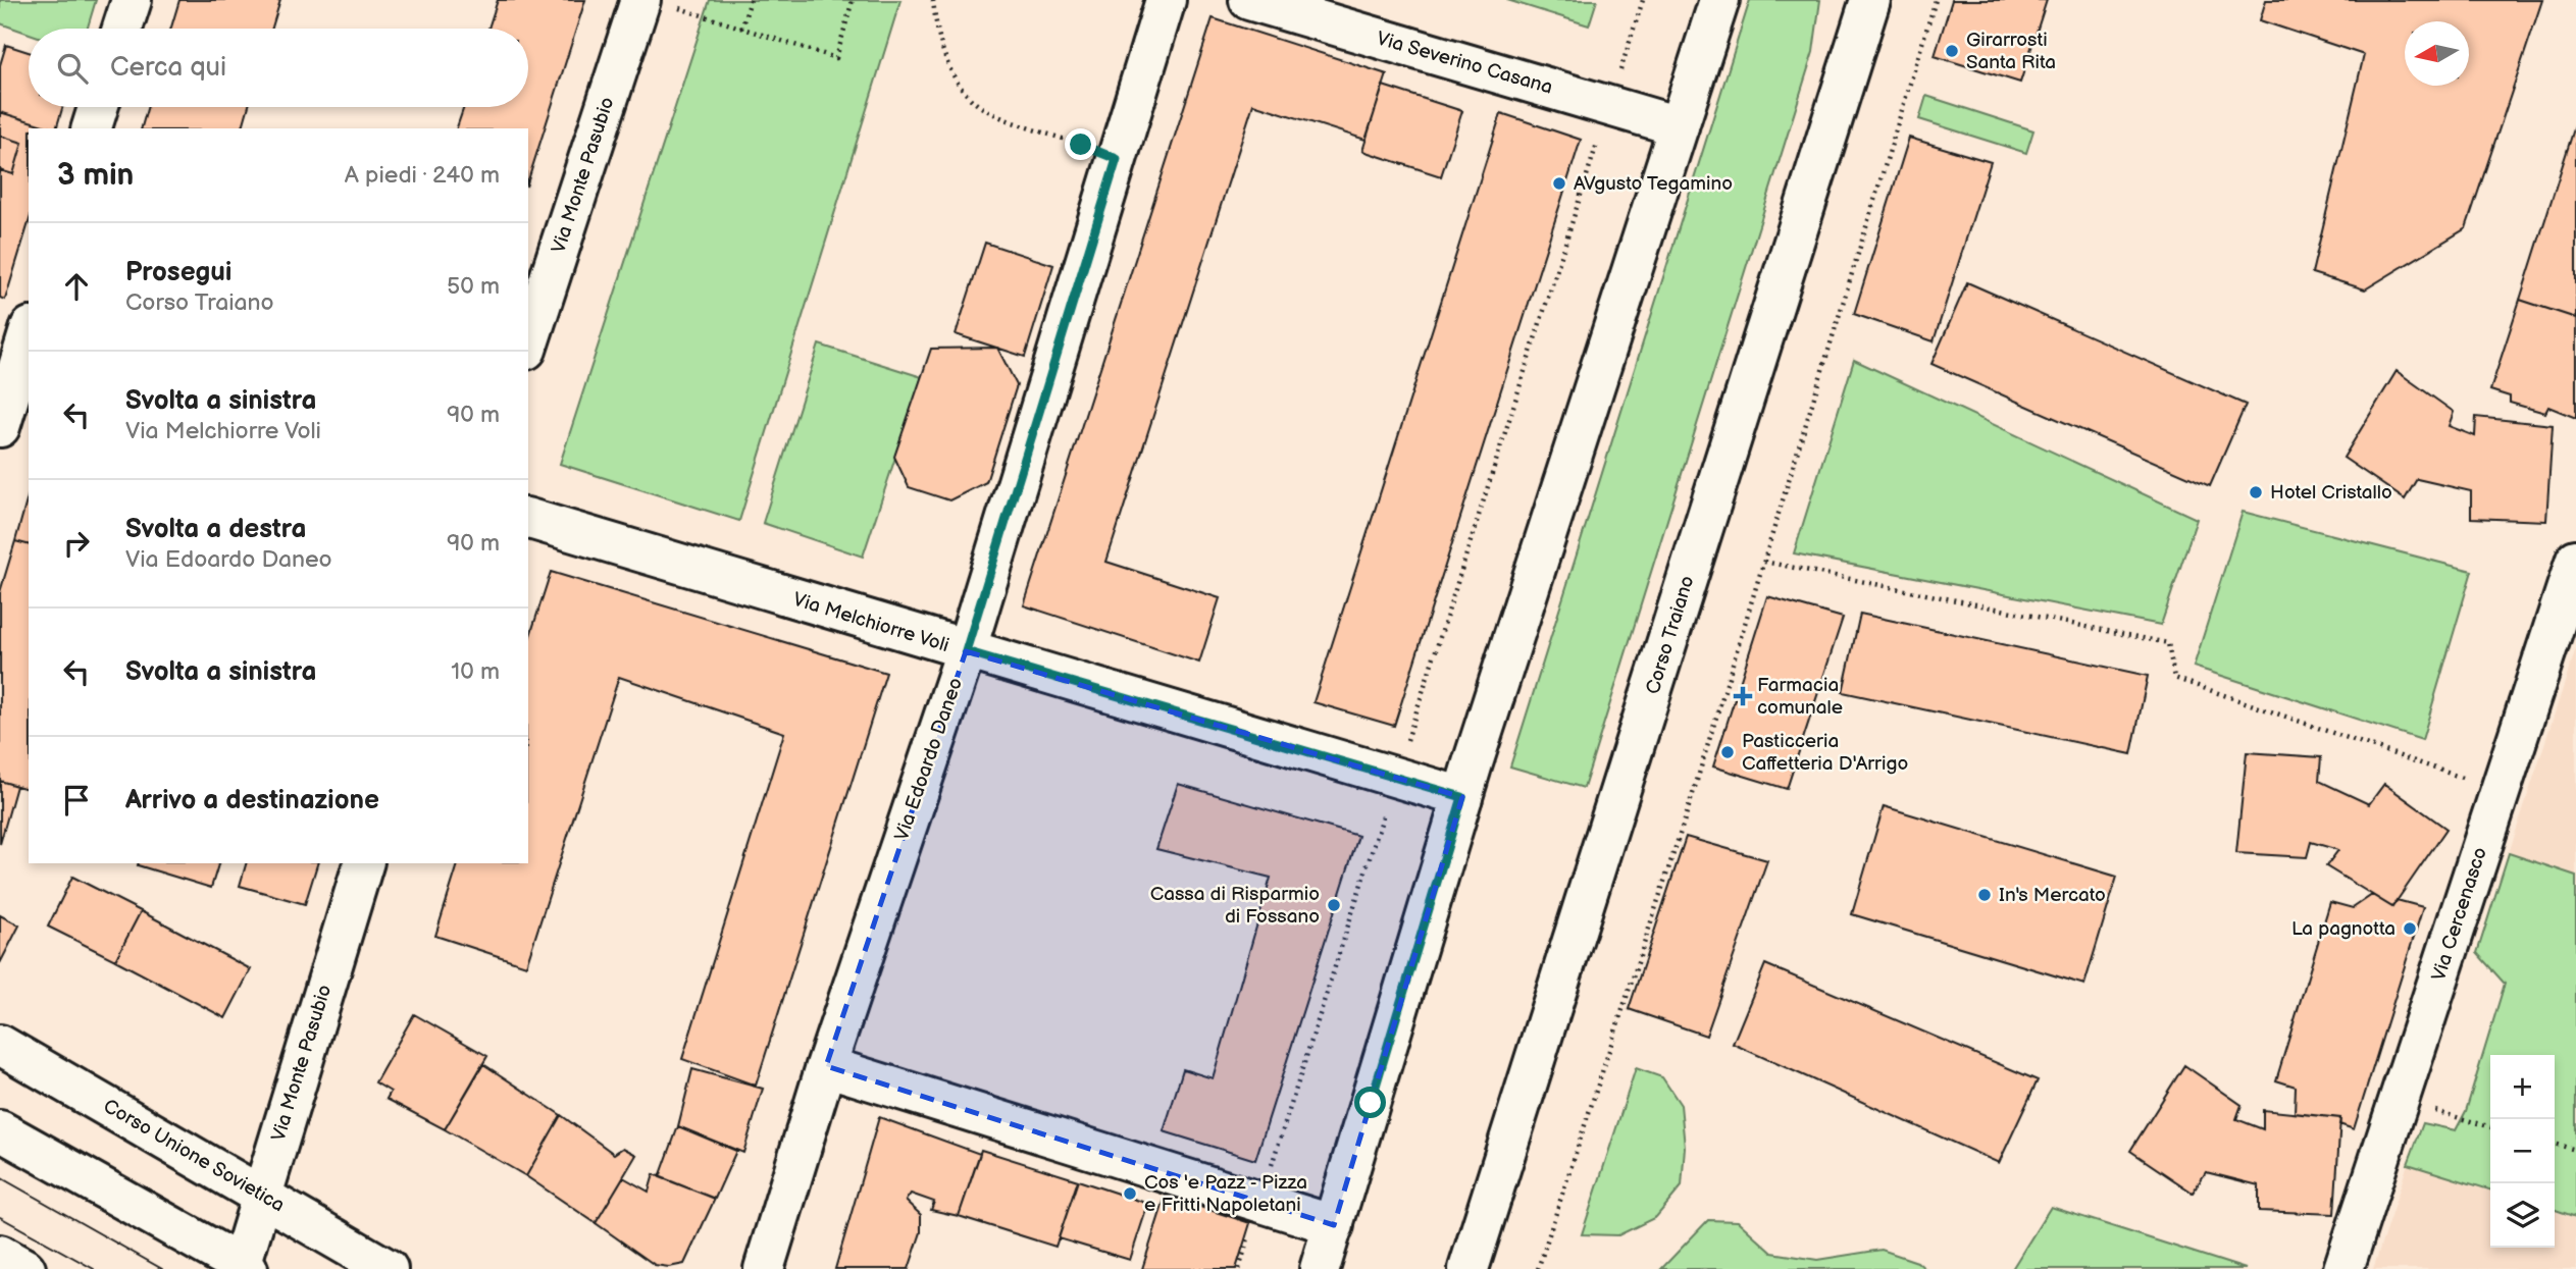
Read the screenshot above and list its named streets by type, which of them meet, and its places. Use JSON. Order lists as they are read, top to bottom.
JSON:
{
  "streets": {
    "street": [
      "Via Severino Casana",
      "Via Monte Pasubio",
      "Via Melchiorre Voli",
      "Corso Traiano",
      "Via Edoardo Daneo",
      "Via Cercenasco",
      "Corso Unione Sovietica"
    ]
  },
  "crossings": [
    ["Via Monte Pasubio", "Corso Unione Sovietica"],
    ["Via Melchiorre Voli", "Via Edoardo Daneo"]
  ],
  "places": {
    "other": [
      "Girarrosti Santa Rita",
      "AVgusto Tegamino",
      "Hotel Cristallo",
      "Pasticceria Caffetteria D'Arrigo",
      "In's Mercato",
      "Cassa di Risparmio di Fossano",
      "La pagnotta",
      "Cos 'e Pazz - Pizza e Fritti Napoletani"
    ],
    "health": ["Farmacia comunale"]
  },
  "north": "left",
  "page": {
    "search": "Cerca qui",
    "heading": ["3 min", "A piedi · 240 m"],
    "list": [
      ["Prosegui", "Corso Traiano", "50 m"],
      ["Svolta a sinistra", "Via Melchiorre Voli", "90 m"],
      ["Svolta a destra", "Via Edoardo Daneo", "90 m"],
      ["Svolta a sinistra", "10 m"],
      "Arrivo a destinazione"
    ],
    "map_buttons": ["+", "−"]
  }
}
